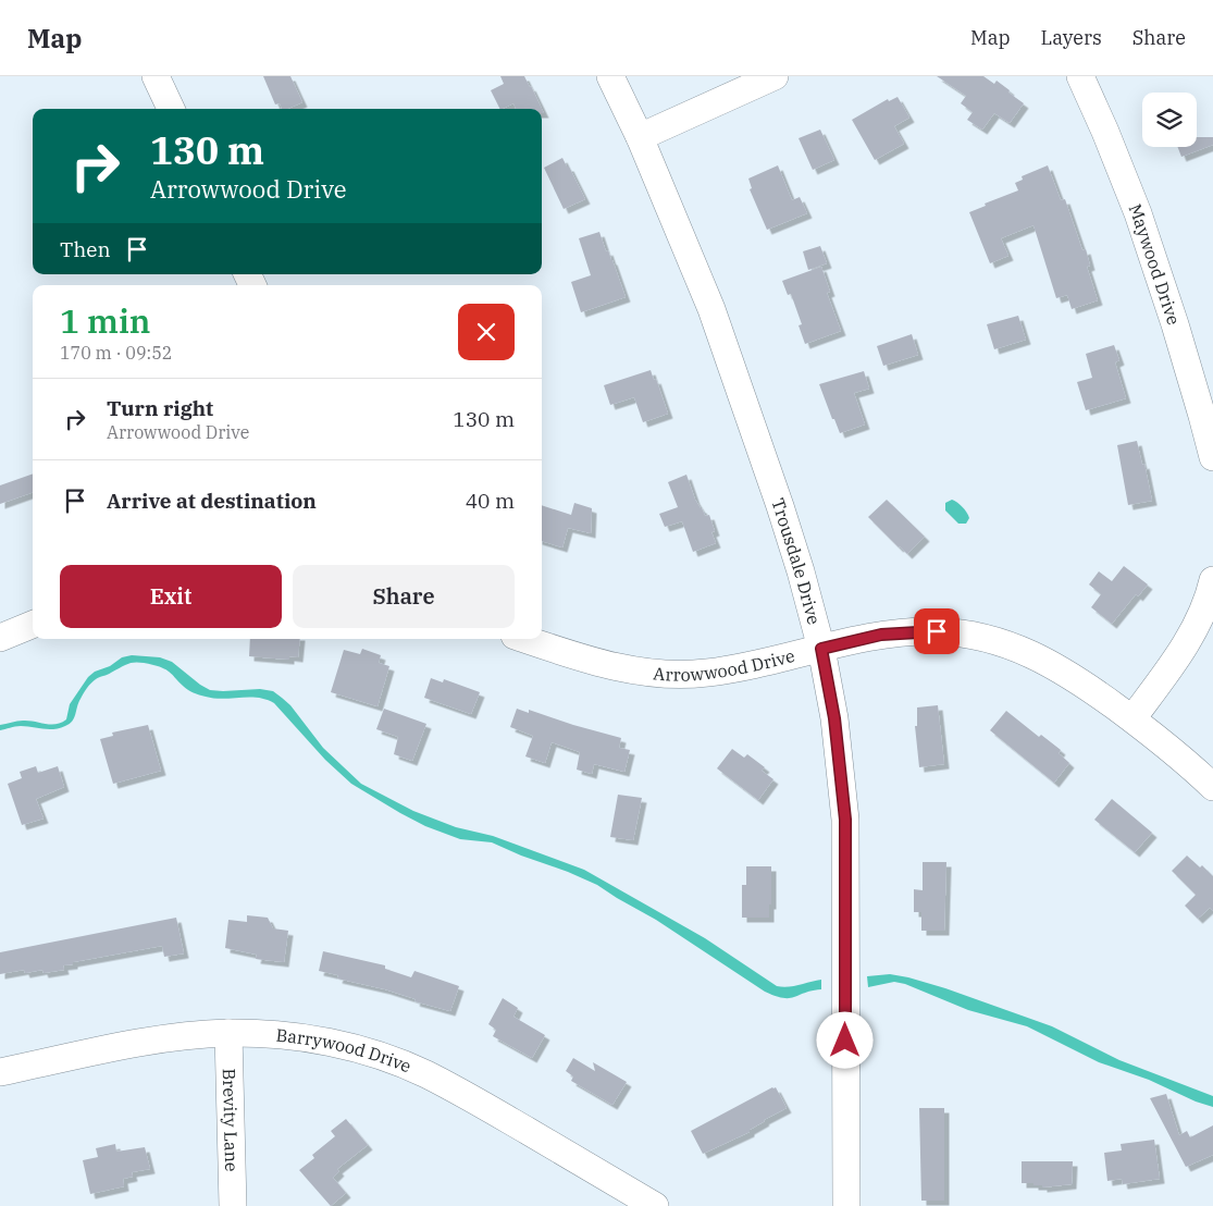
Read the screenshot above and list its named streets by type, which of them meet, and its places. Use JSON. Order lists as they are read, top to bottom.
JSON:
{
  "streets": {
    "street": [
      "Maywood Drive",
      "Trousdale Drive",
      "Arrowwood Drive",
      "Barrywood Drive",
      "Brevity Lane"
    ]
  },
  "crossings": [
    ["Trousdale Drive", "Arrowwood Drive"],
    ["Barrywood Drive", "Brevity Lane"]
  ],
  "page": {
    "header": "Map",
    "nav": ["Map", "Layers", "Share"],
    "turn": ["130 m", "Arrowwood Drive"],
    "then": "Then",
    "heading": ["1 min", "170 m · 09:52"],
    "list": [
      {
        "name": "Turn right",
        "note": "Arrowwood Drive",
        "value": "130 m"
      },
      {
        "name": "Arrive at destination",
        "value": "40 m"
      }
    ],
    "buttons": ["Exit", "Share"]
  }
}
